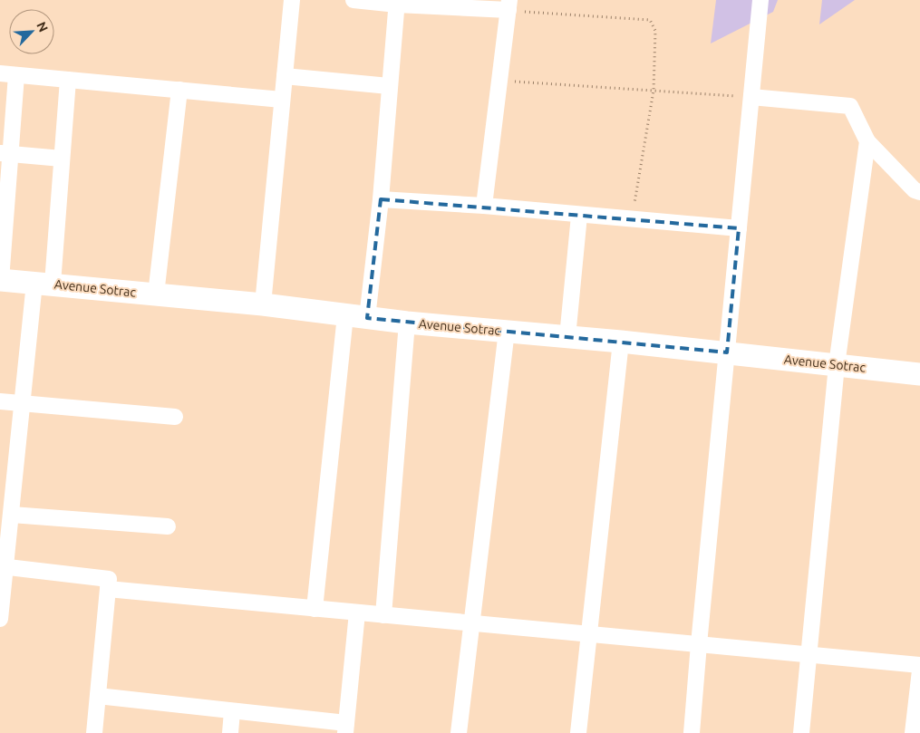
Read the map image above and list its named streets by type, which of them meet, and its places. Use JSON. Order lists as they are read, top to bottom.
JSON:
{
  "streets": {
    "street": ["Avenue Sotrac"]
  },
  "north": "top right"
}
